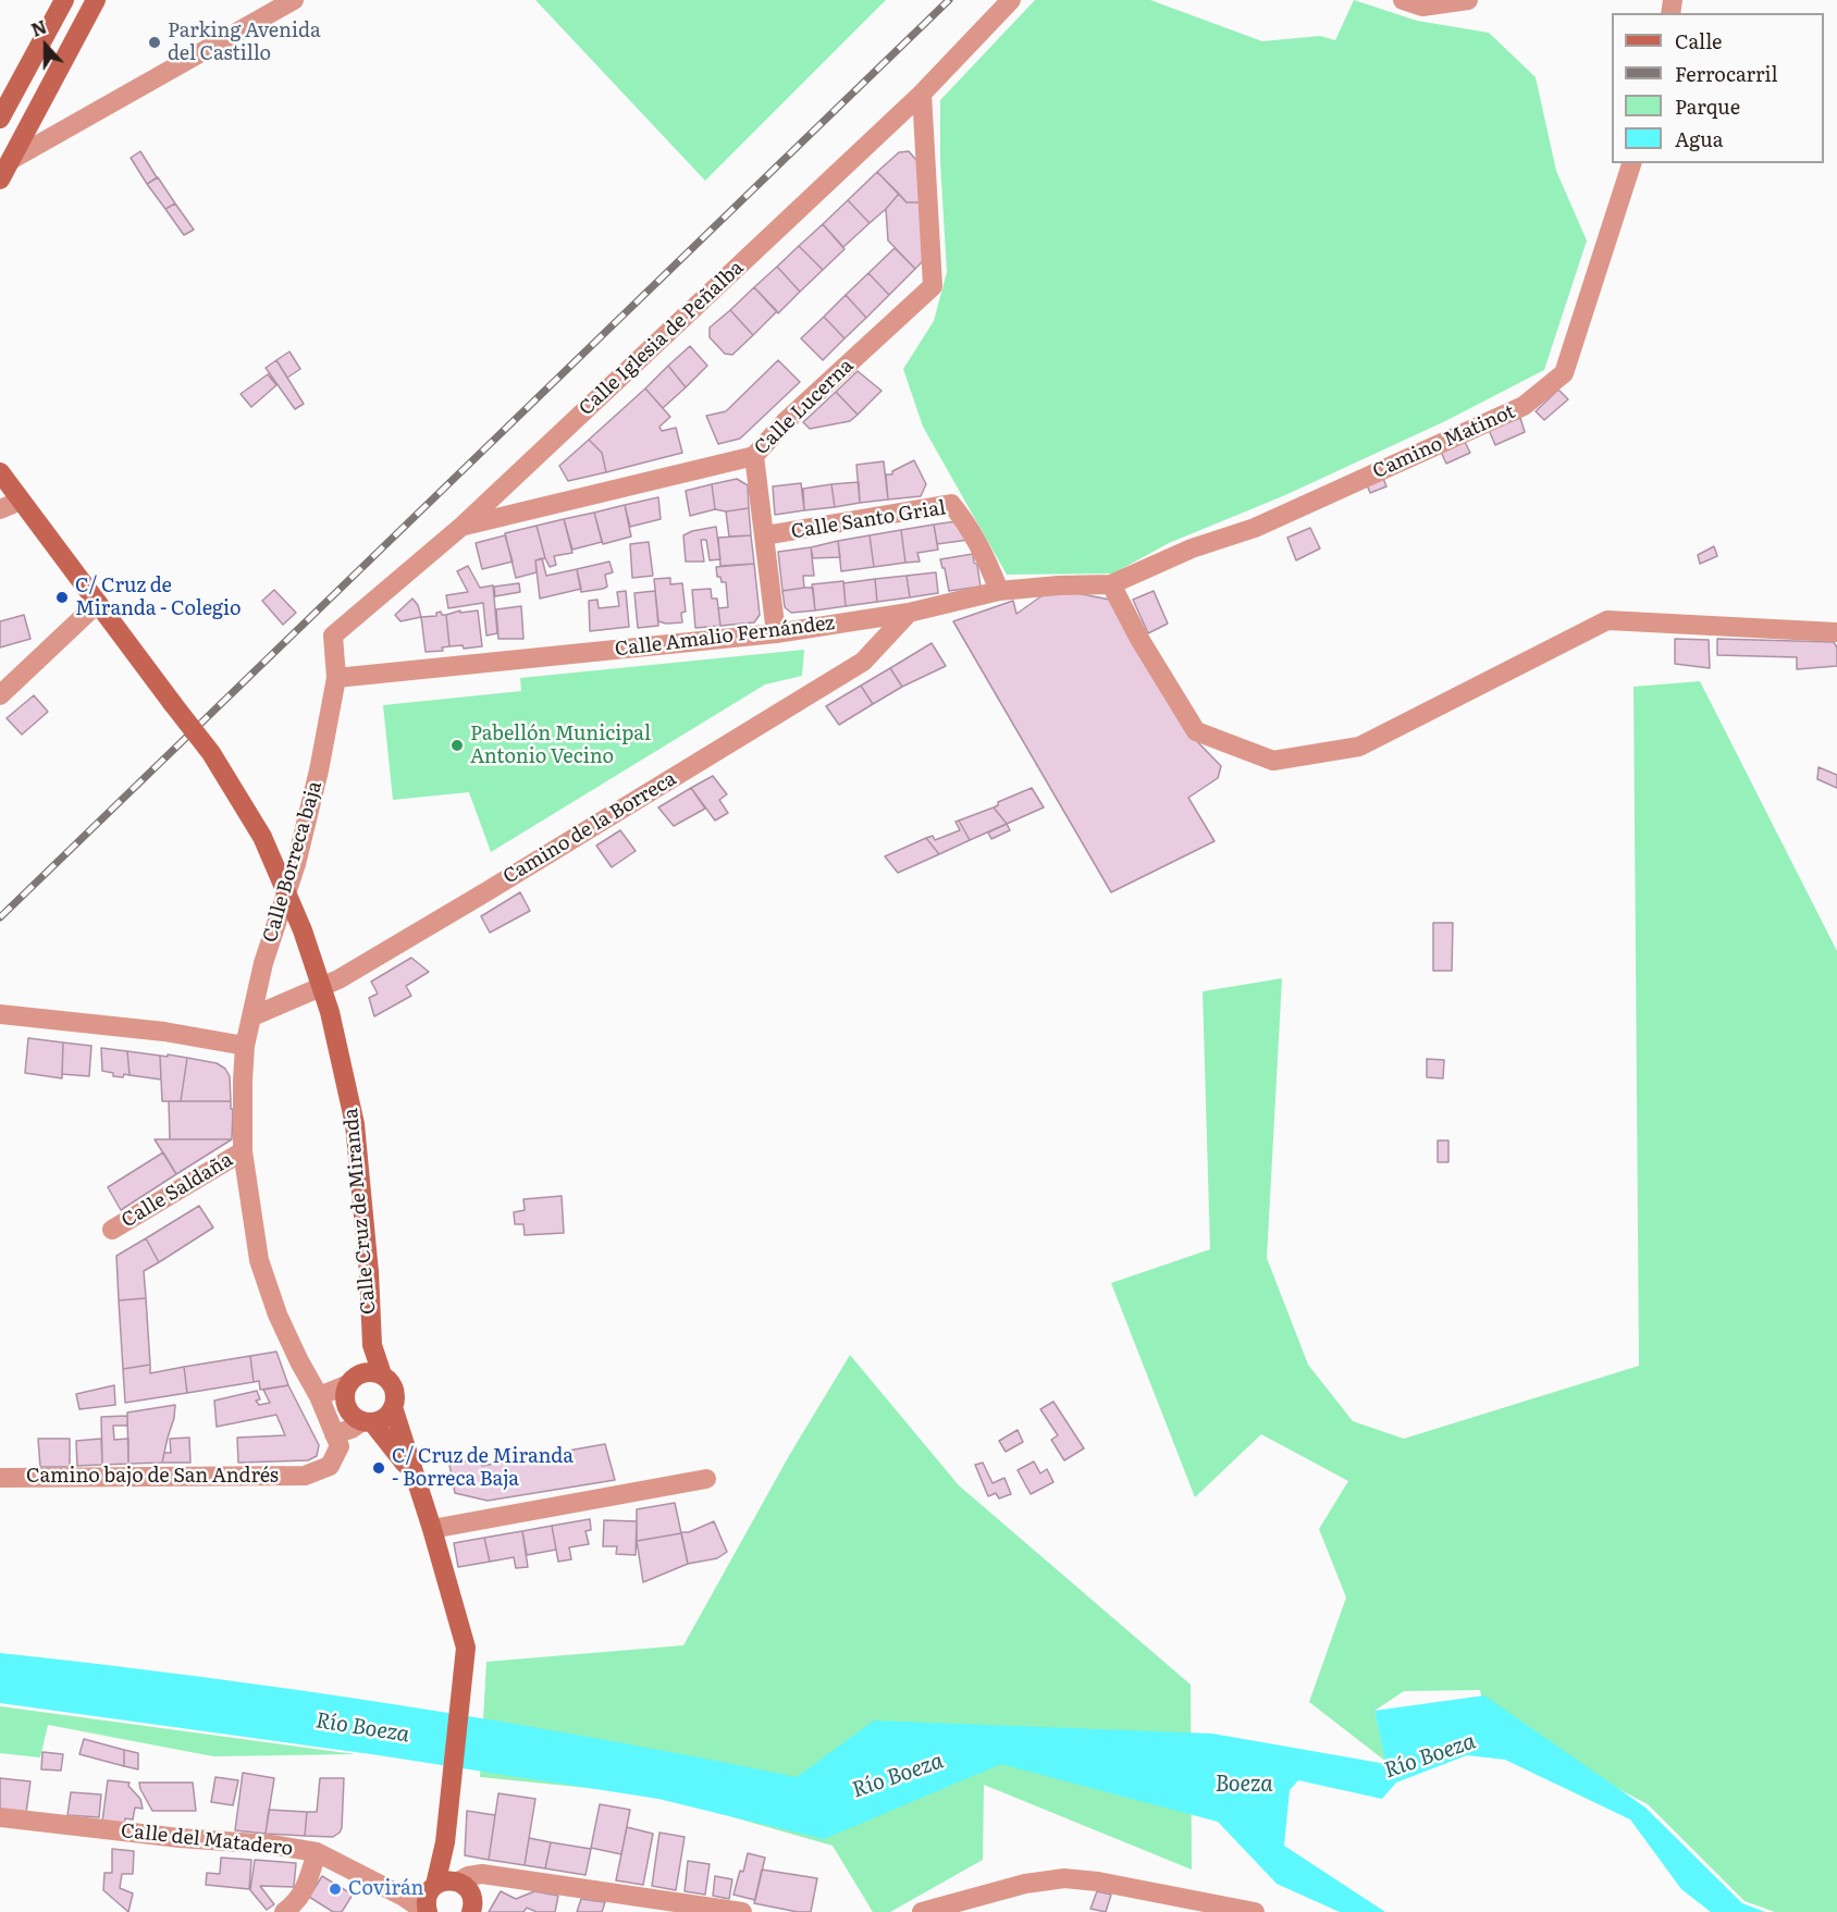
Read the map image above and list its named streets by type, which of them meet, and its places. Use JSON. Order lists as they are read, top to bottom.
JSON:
{
  "streets": {
    "street": [
      "Calle Iglesia de Peñalba",
      "Calle Lucerna",
      "Camino Matinot",
      "Calle Santo Grial",
      "Calle Amalio Fernández",
      "Camino de la Borreca",
      "Calle Borreca baja",
      "Calle Saldaña",
      "Calle Cruz de Miranda",
      "Camino bajo de San Andrés",
      "Calle del Matadero"
    ]
  },
  "crossings": [
    ["Calle Iglesia de Peñalba", "Calle Lucerna"],
    ["Calle Iglesia de Peñalba", "Calle Amalio Fernández"],
    ["Calle Iglesia de Peñalba", "Calle Borreca baja"],
    ["Camino Matinot", "Calle Amalio Fernández"],
    ["Calle Santo Grial", "Calle Amalio Fernández"],
    ["Calle Amalio Fernández", "Camino de la Borreca"],
    ["Calle Amalio Fernández", "Calle Borreca baja"],
    ["Camino de la Borreca", "Calle Borreca baja"],
    ["Calle Borreca baja", "Calle Saldaña"],
    ["Calle Borreca baja", "Camino bajo de San Andrés"]
  ],
  "water": ["Río Boeza", "Boeza"],
  "places": [
    "Parking Avenida del Castillo",
    "C/ Cruz de Miranda - Colegio",
    "Pabellón Municipal Antonio Vecino",
    "C/ Cruz de Miranda - Borreca Baja",
    "Covirán"
  ],
  "legend": [
    "Calle",
    "Ferrocarril",
    "Parque",
    "Agua"
  ],
  "north": "top"
}
